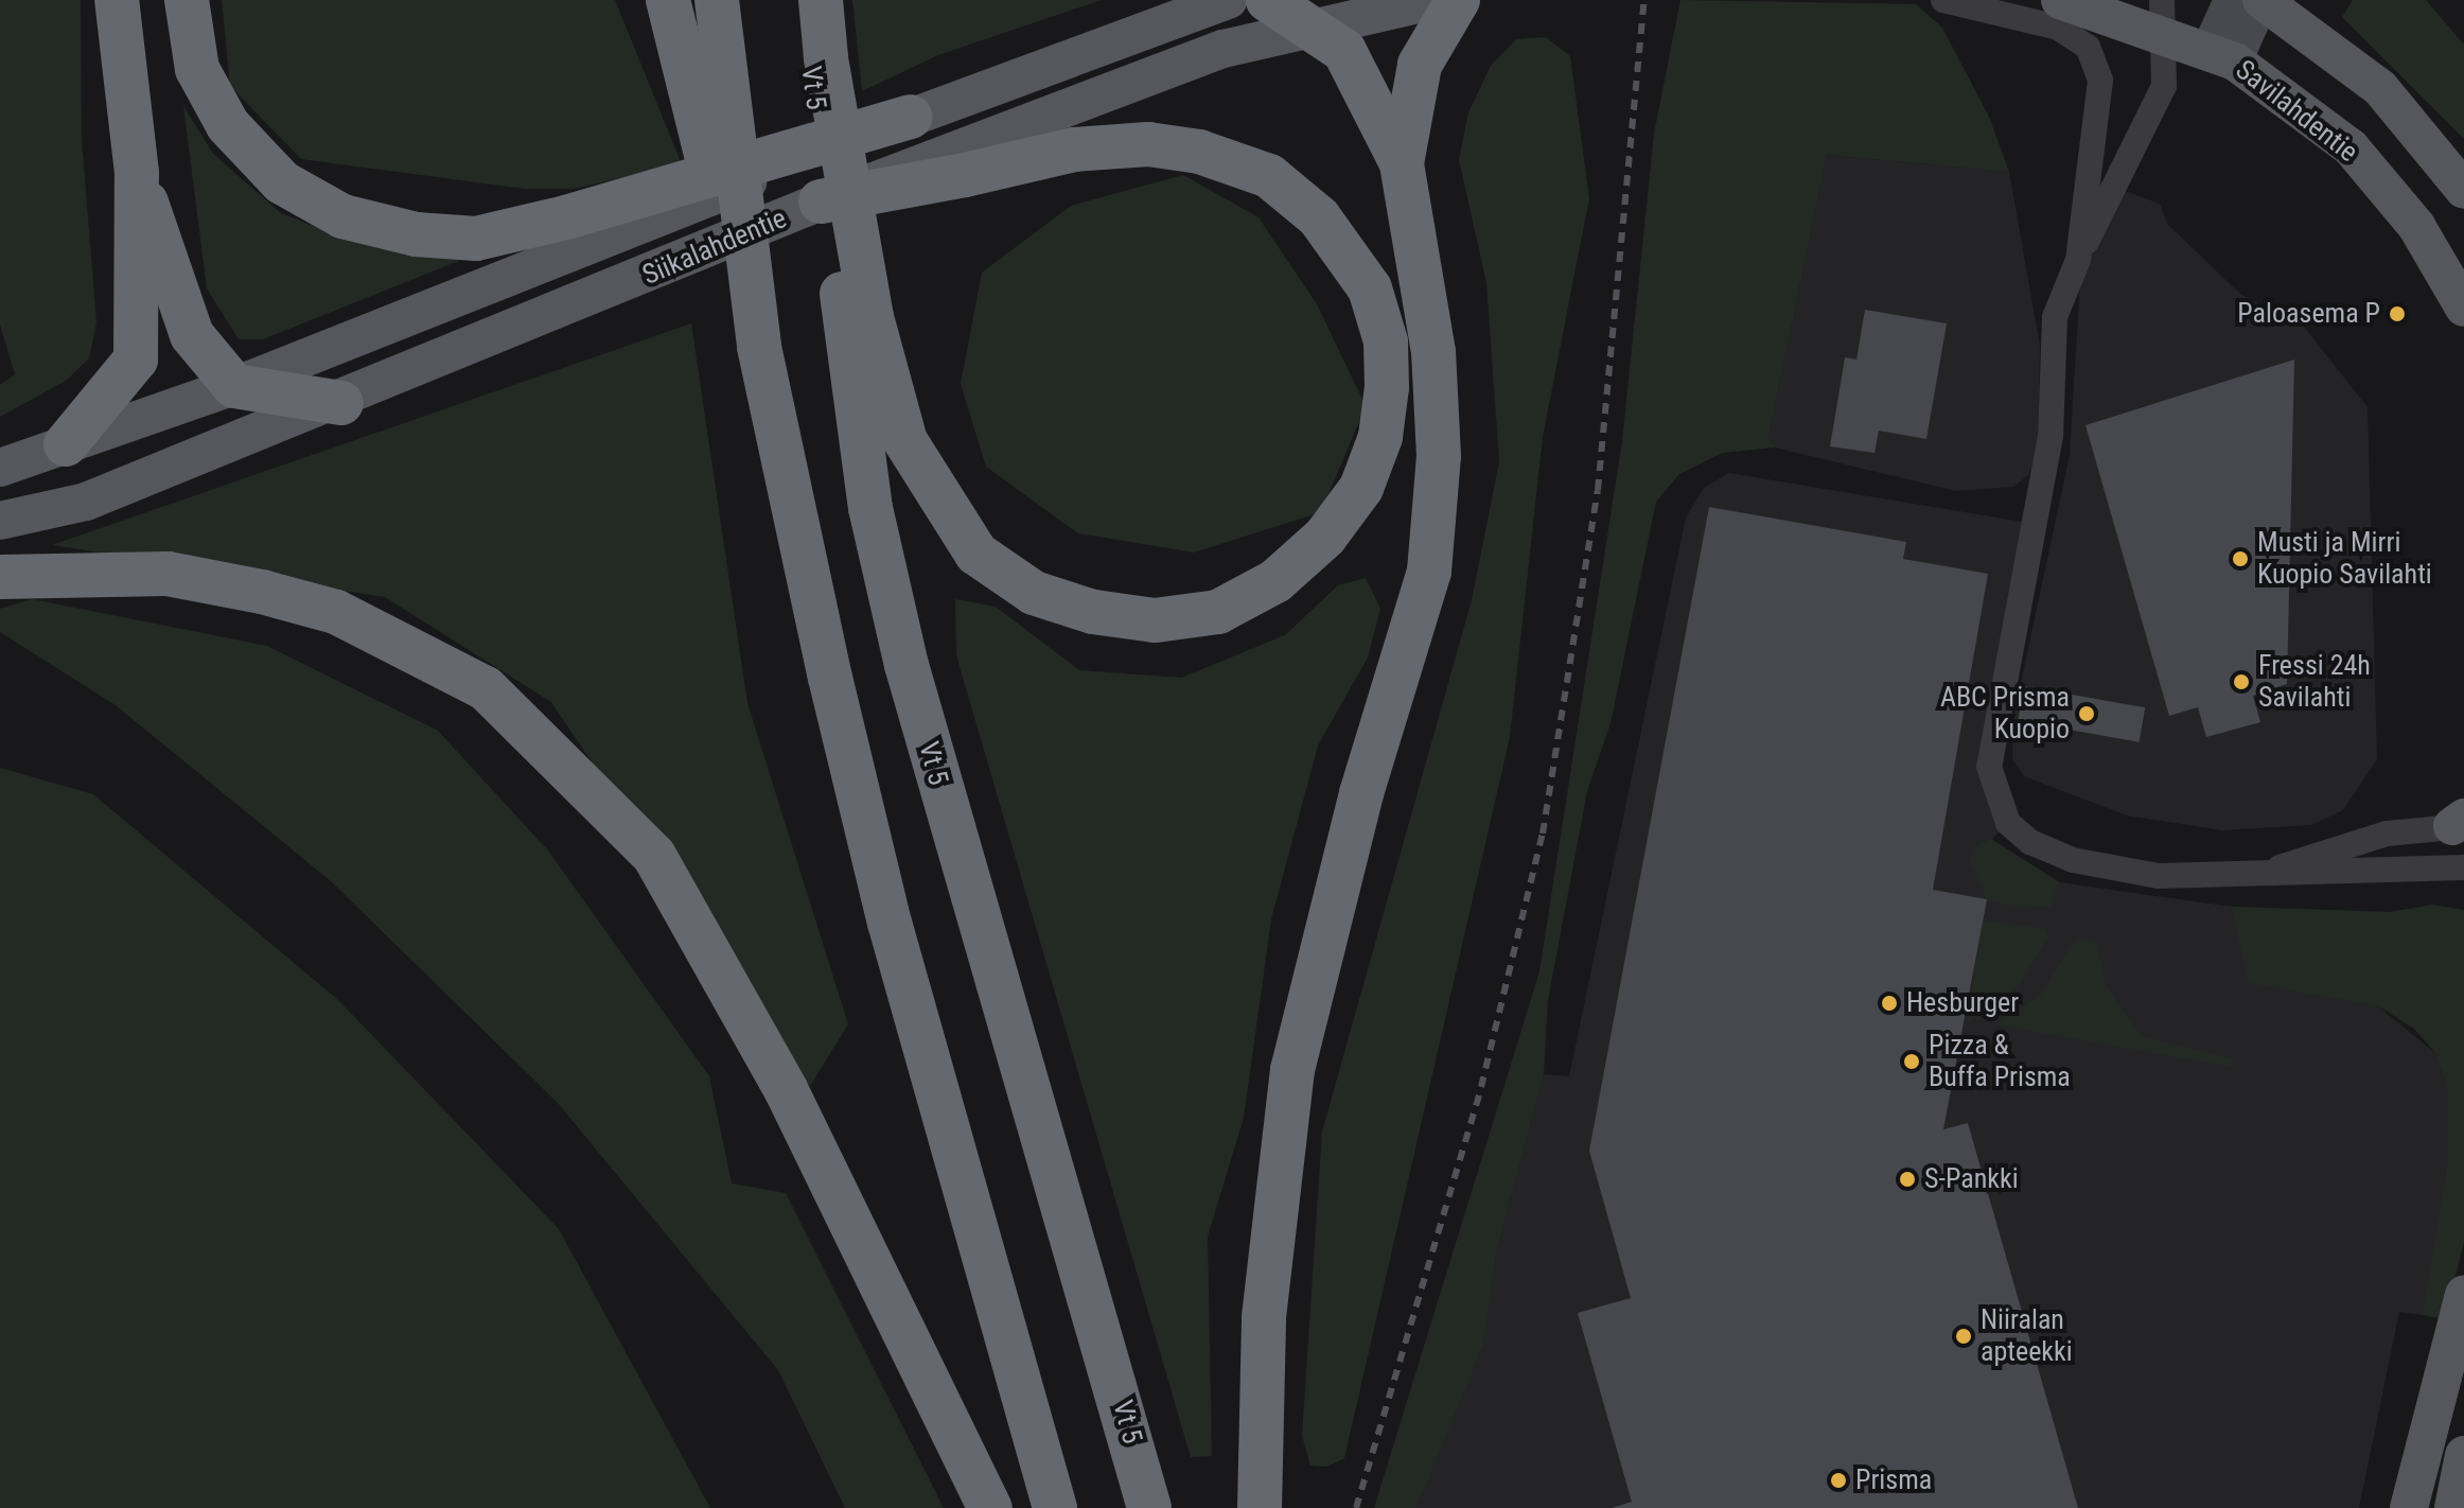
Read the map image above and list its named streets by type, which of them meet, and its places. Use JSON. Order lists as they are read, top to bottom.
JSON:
{
  "streets": {
    "highway": ["Vt 5"],
    "main road": ["Savilahdentie", "Siikalahdentie"]
  },
  "places": [
    "Paloasema P",
    "Musti ja Mirri Kuopio Savilahti",
    "Fressi 24h Savilahti",
    "ABC Prisma Kuopio",
    "Hesburger",
    "Pizza & Buffa Prisma",
    "S-Pankki",
    "Niiralan apteekki",
    "Prisma"
  ]
}
